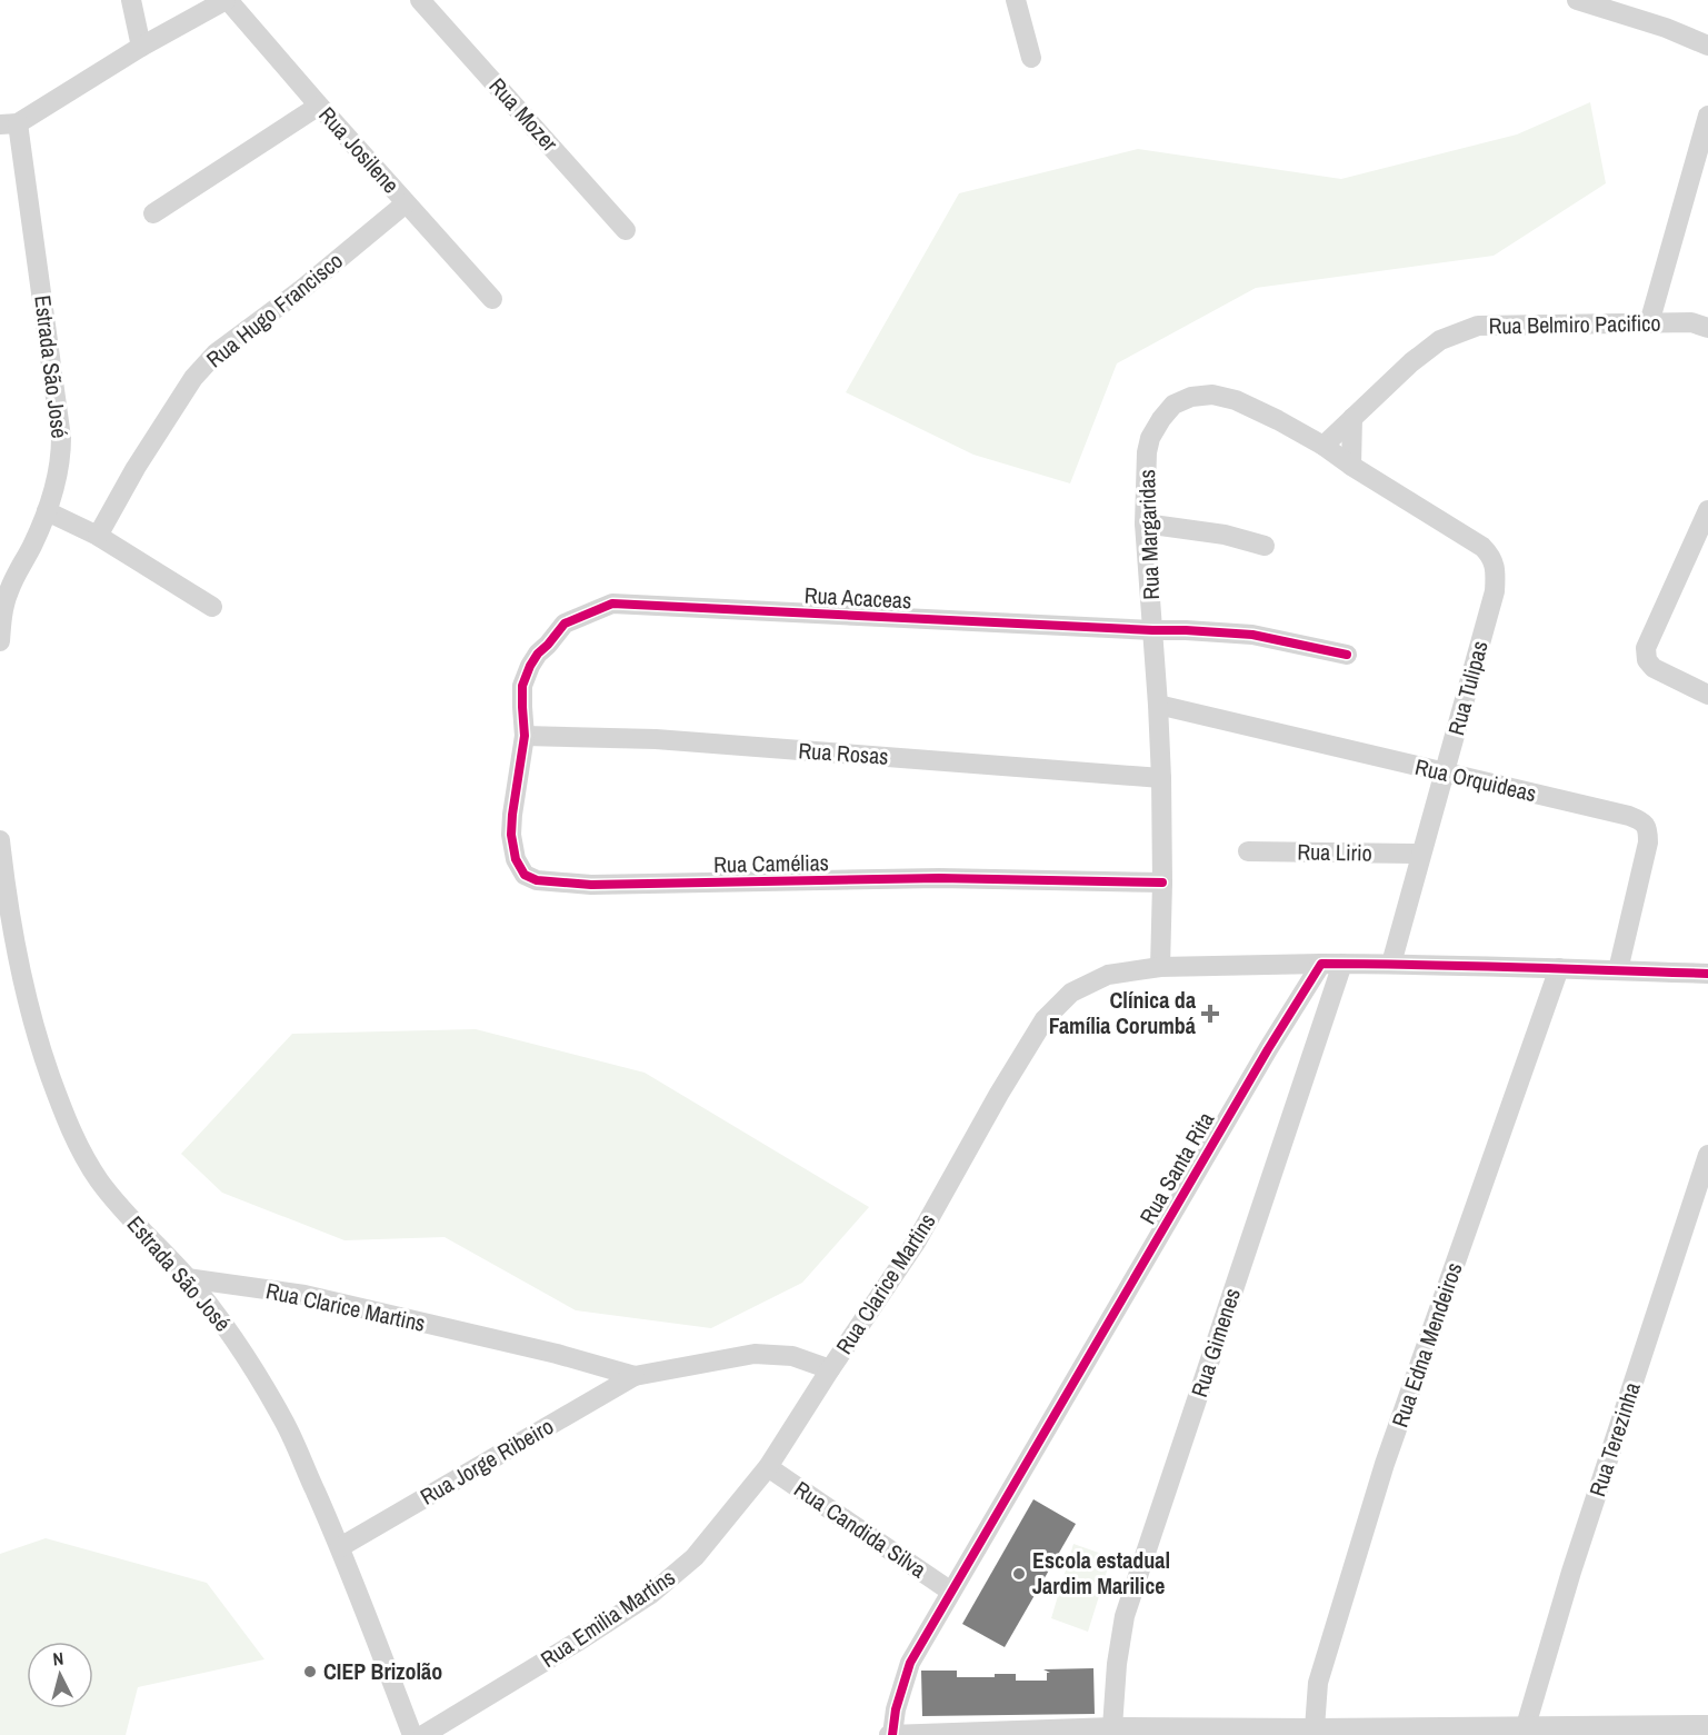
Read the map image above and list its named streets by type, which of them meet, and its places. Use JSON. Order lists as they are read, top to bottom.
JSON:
{
  "streets": {
    "street": [
      "Rua Mozer",
      "Rua Josilene",
      "Rua Hugo Francisco",
      "Rua Belmiro Pacifico",
      "Estrada São José",
      "Rua Margaridas",
      "Rua Acaceas",
      "Rua Tulipas",
      "Rua Rosas",
      "Rua Orquideas",
      "Rua Lirio",
      "Rua Camélias",
      "Rua Santa Rita",
      "Rua Clarice Martins",
      "Rua Gimenes",
      "Rua Edna Mendeiros",
      "Rua Terezinha",
      "Rua Jorge Ribeiro",
      "Rua Candida Silva",
      "Rua Emilia Martins"
    ]
  },
  "crossings": [
    ["Rua Josilene", "Rua Hugo Francisco"],
    ["Rua Belmiro Pacifico", "Rua Margaridas"],
    ["Estrada São José", "Rua Clarice Martins"],
    ["Estrada São José", "Rua Jorge Ribeiro"],
    ["Rua Margaridas", "Rua Acaceas"],
    ["Rua Margaridas", "Rua Tulipas"],
    ["Rua Margaridas", "Rua Rosas"],
    ["Rua Margaridas", "Rua Orquideas"],
    ["Rua Margaridas", "Rua Camélias"],
    ["Rua Margaridas", "Rua Clarice Martins"],
    ["Rua Acaceas", "Rua Camélias"],
    ["Rua Tulipas", "Rua Orquideas"],
    ["Rua Tulipas", "Rua Lirio"],
    ["Rua Rosas", "Rua Camélias"],
    ["Rua Santa Rita", "Rua Clarice Martins"],
    ["Rua Santa Rita", "Rua Candida Silva"],
    ["Rua Clarice Martins", "Rua Jorge Ribeiro"],
    ["Rua Clarice Martins", "Rua Emilia Martins"],
    ["Rua Candida Silva", "Rua Emilia Martins"]
  ],
  "places": {
    "health": ["Clínica da Família Corumbá"],
    "other": ["Escola estadual Jardim Marilice", "CIEP Brizolão"]
  },
  "north": "top"
}
